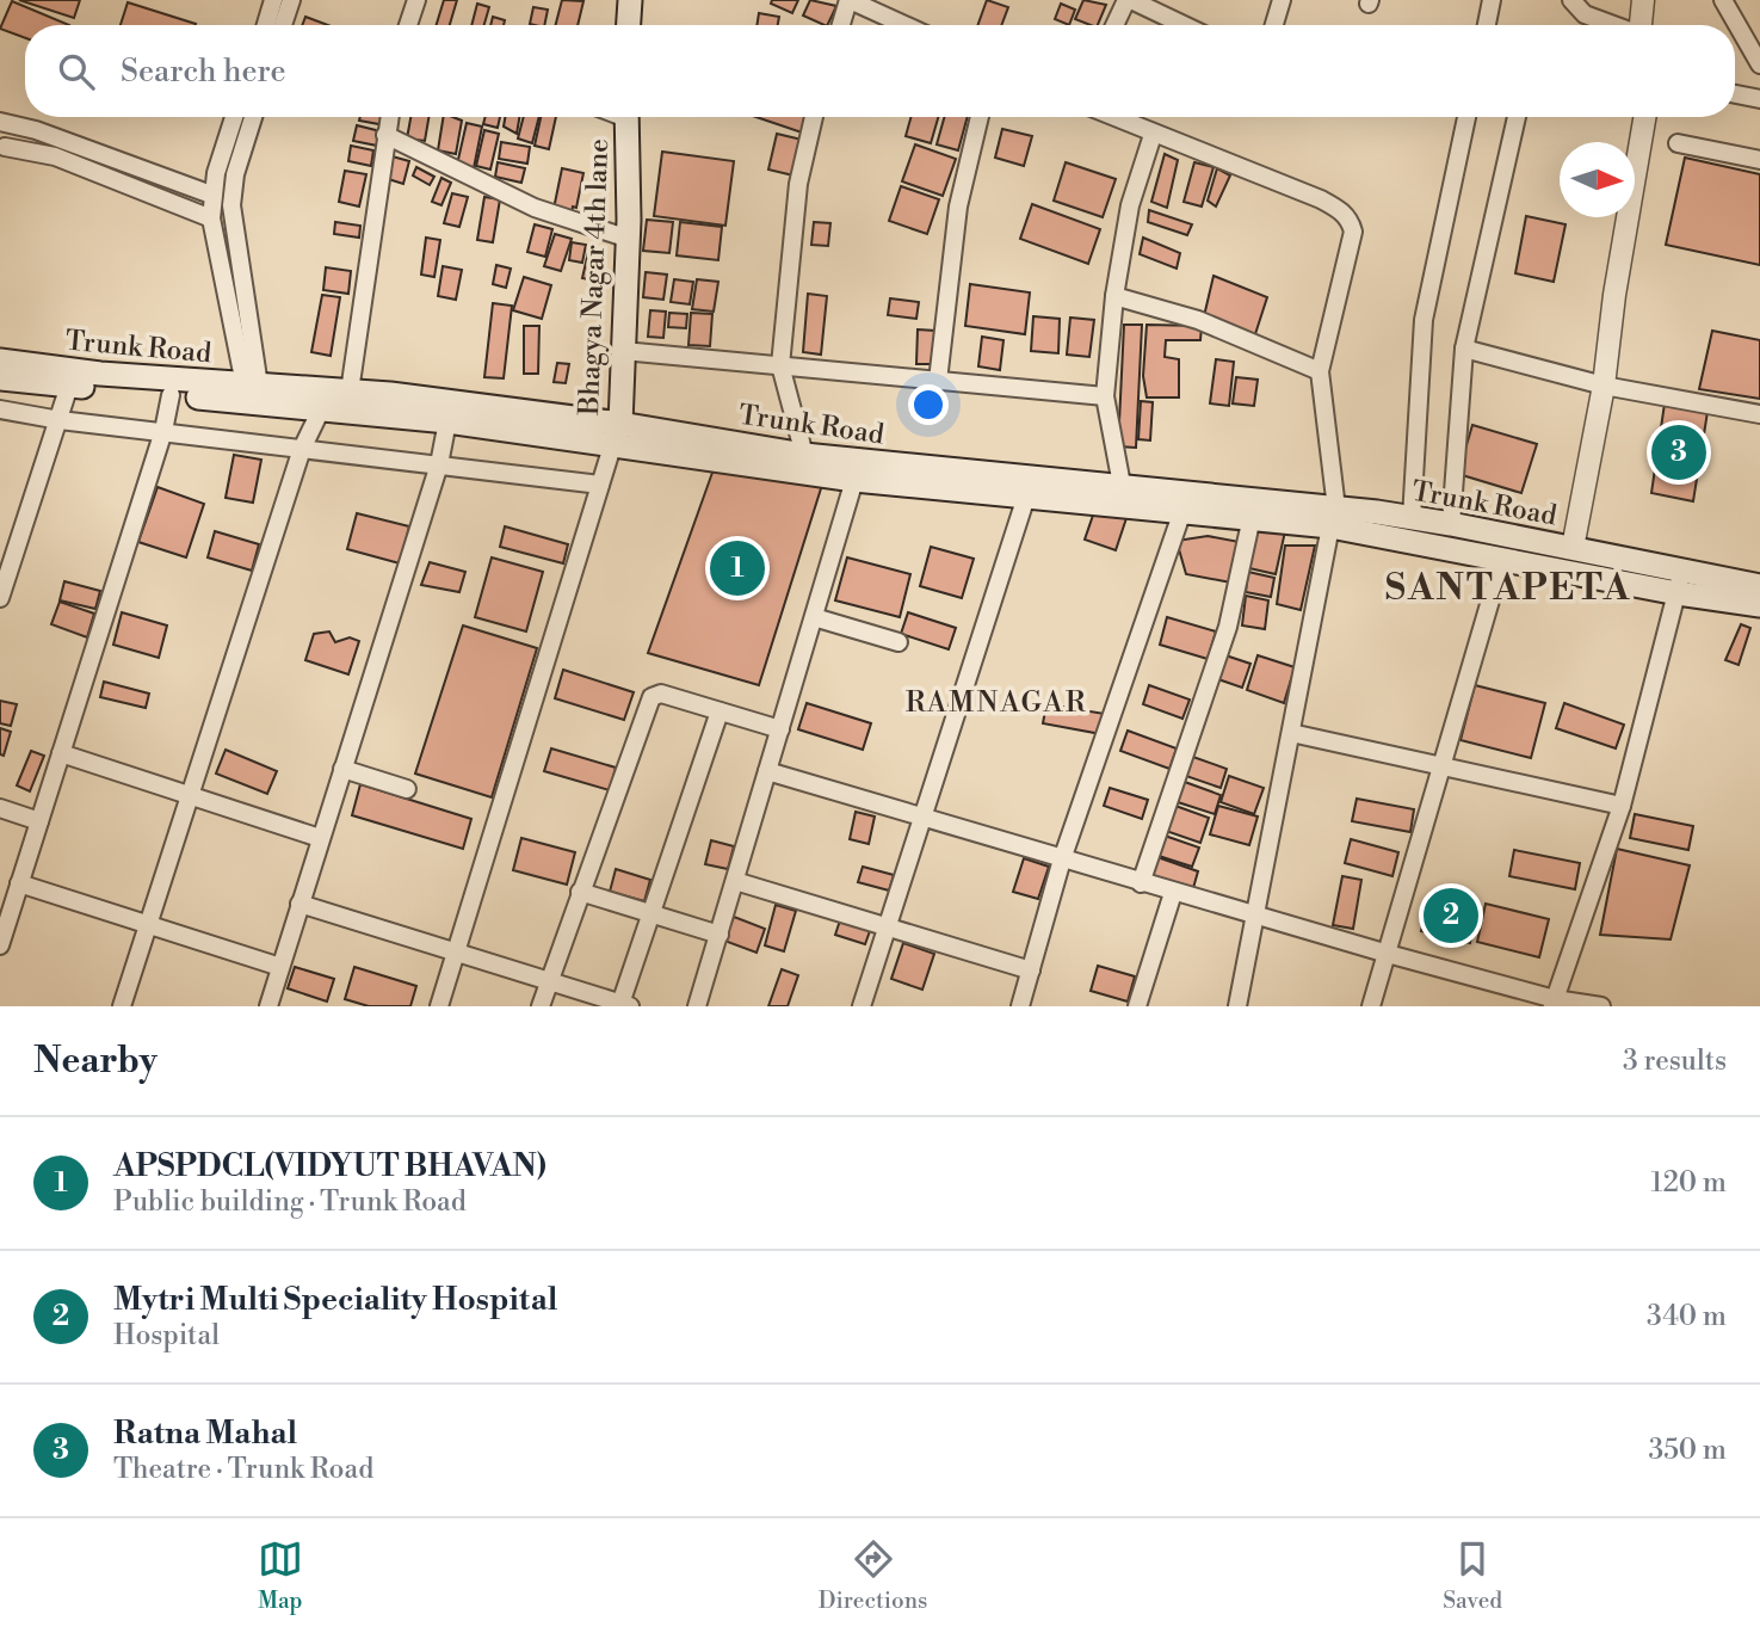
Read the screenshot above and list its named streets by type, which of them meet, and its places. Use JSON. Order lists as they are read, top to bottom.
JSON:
{
  "streets": {
    "main road": ["Bhagya Nagar 4th lane", "Trunk Road"]
  },
  "crossings": [
    ["Bhagya Nagar 4th lane", "Trunk Road"]
  ],
  "districts": ["SANTAPETA", "RAMNAGAR"],
  "north": "right",
  "page": {
    "search": "Search here",
    "pins": ["3", "1", "2"],
    "heading": ["Nearby", "3 results"],
    "list": [
      {
        "mark": "1",
        "name": "APSPDCL(VIDYUT BHAVAN)",
        "note": "Public building · Trunk Road",
        "value": "120 m"
      },
      {
        "mark": "2",
        "name": "Mytri Multi Speciality Hospital",
        "note": "Hospital",
        "value": "340 m"
      },
      {
        "mark": "3",
        "name": "Ratna Mahal",
        "note": "Theatre · Trunk Road",
        "value": "350 m"
      }
    ],
    "nav": ["Map", "Directions", "Saved"]
  }
}
